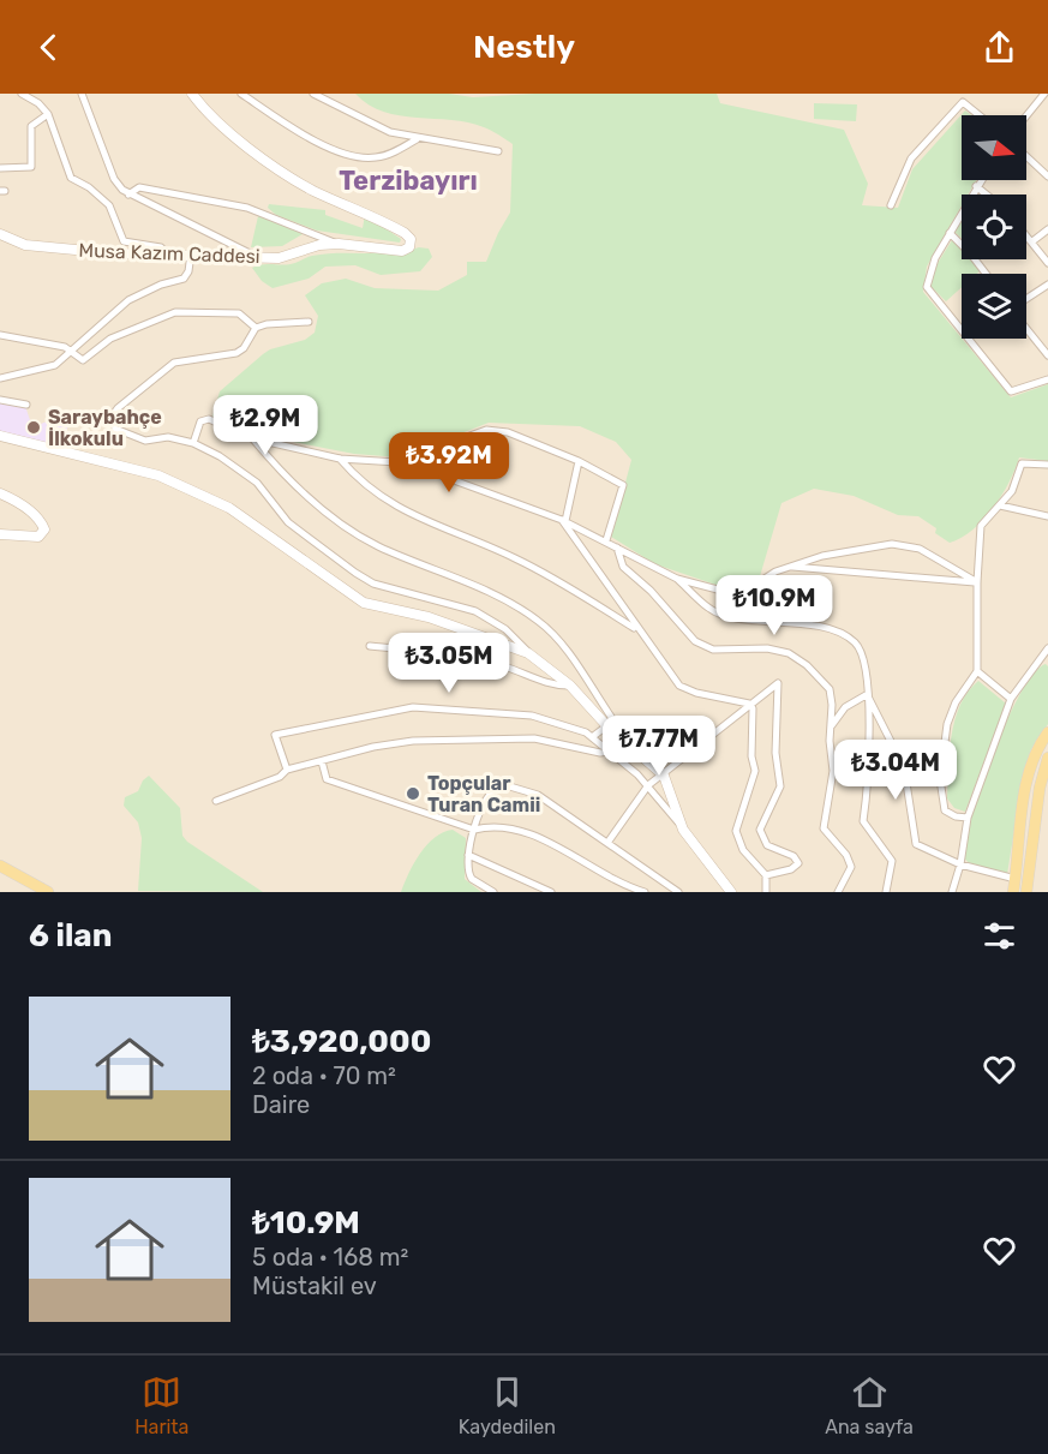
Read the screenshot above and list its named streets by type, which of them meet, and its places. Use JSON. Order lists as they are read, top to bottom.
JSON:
{
  "streets": {
    "main road": ["Musa Kazım Caddesi"]
  },
  "districts": ["Terzibayırı"],
  "places": ["Saraybahçe İlkokulu", "Topçular Turan Camii"],
  "north": "right",
  "page": {
    "header": "Nestly",
    "price": [
      "₺2.9M",
      "₺3.92M",
      "₺10.9M",
      "₺3.05M",
      "₺7.77M",
      "₺3.04M"
    ],
    "heading": "6 ilan",
    "list": [
      {
        "name": "₺3,920,000",
        "note": "2 oda · 70 m² · Daire"
      },
      {
        "name": "₺10.9M",
        "note": "5 oda · 168 m² · Müstakil ev"
      }
    ],
    "tabs": ["Harita", "Kaydedilen", "Ana sayfa"]
  }
}
